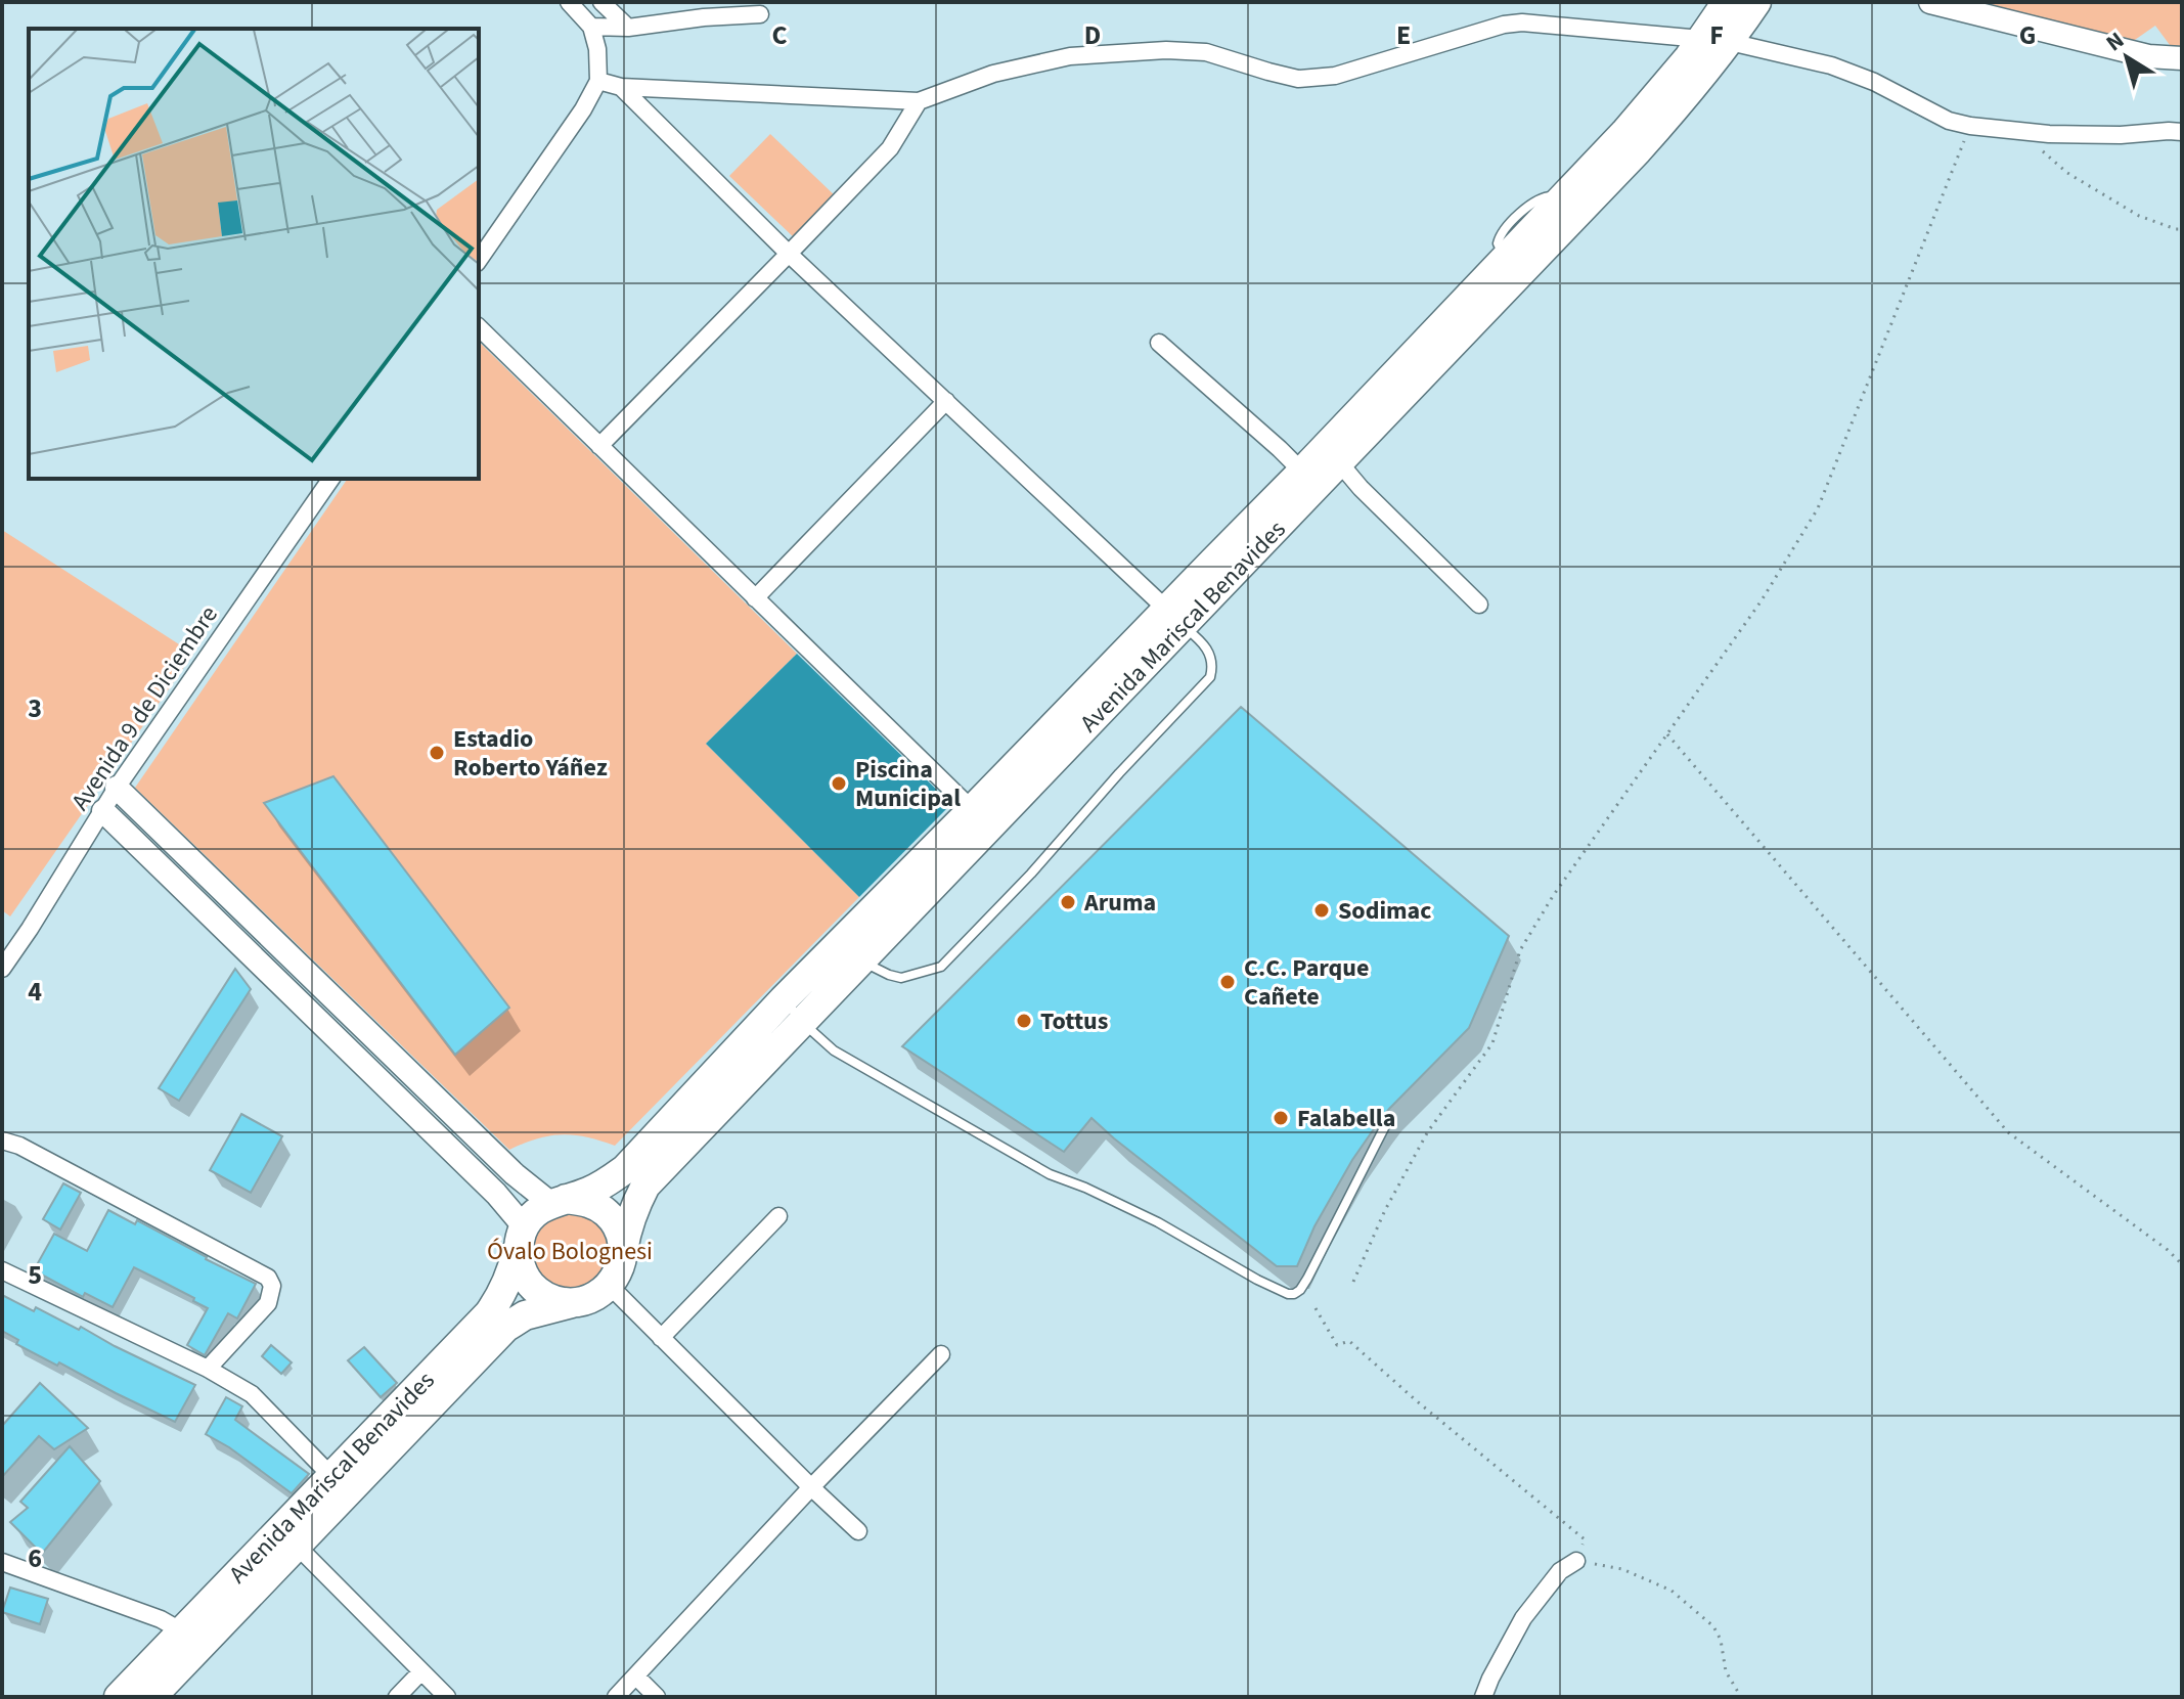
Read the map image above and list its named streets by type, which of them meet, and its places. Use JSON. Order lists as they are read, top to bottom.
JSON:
{
  "streets": {
    "highway": ["Avenida Mariscal Benavides"],
    "street": ["Avenida 9 de Diciembre"]
  },
  "parks": ["Óvalo Bolognesi"],
  "places": [
    "Estadio Roberto Yáñez",
    "Piscina Municipal",
    "Aruma",
    "Sodimac",
    "C.C. Parque Cañete",
    "Tottus",
    "Falabella"
  ],
  "north": "top left",
  "grid": {
    "columns": [
      "C",
      "D",
      "E",
      "F",
      "G"
    ],
    "rows": [
      "3",
      "4",
      "5",
      "6"
    ]
  }
}
